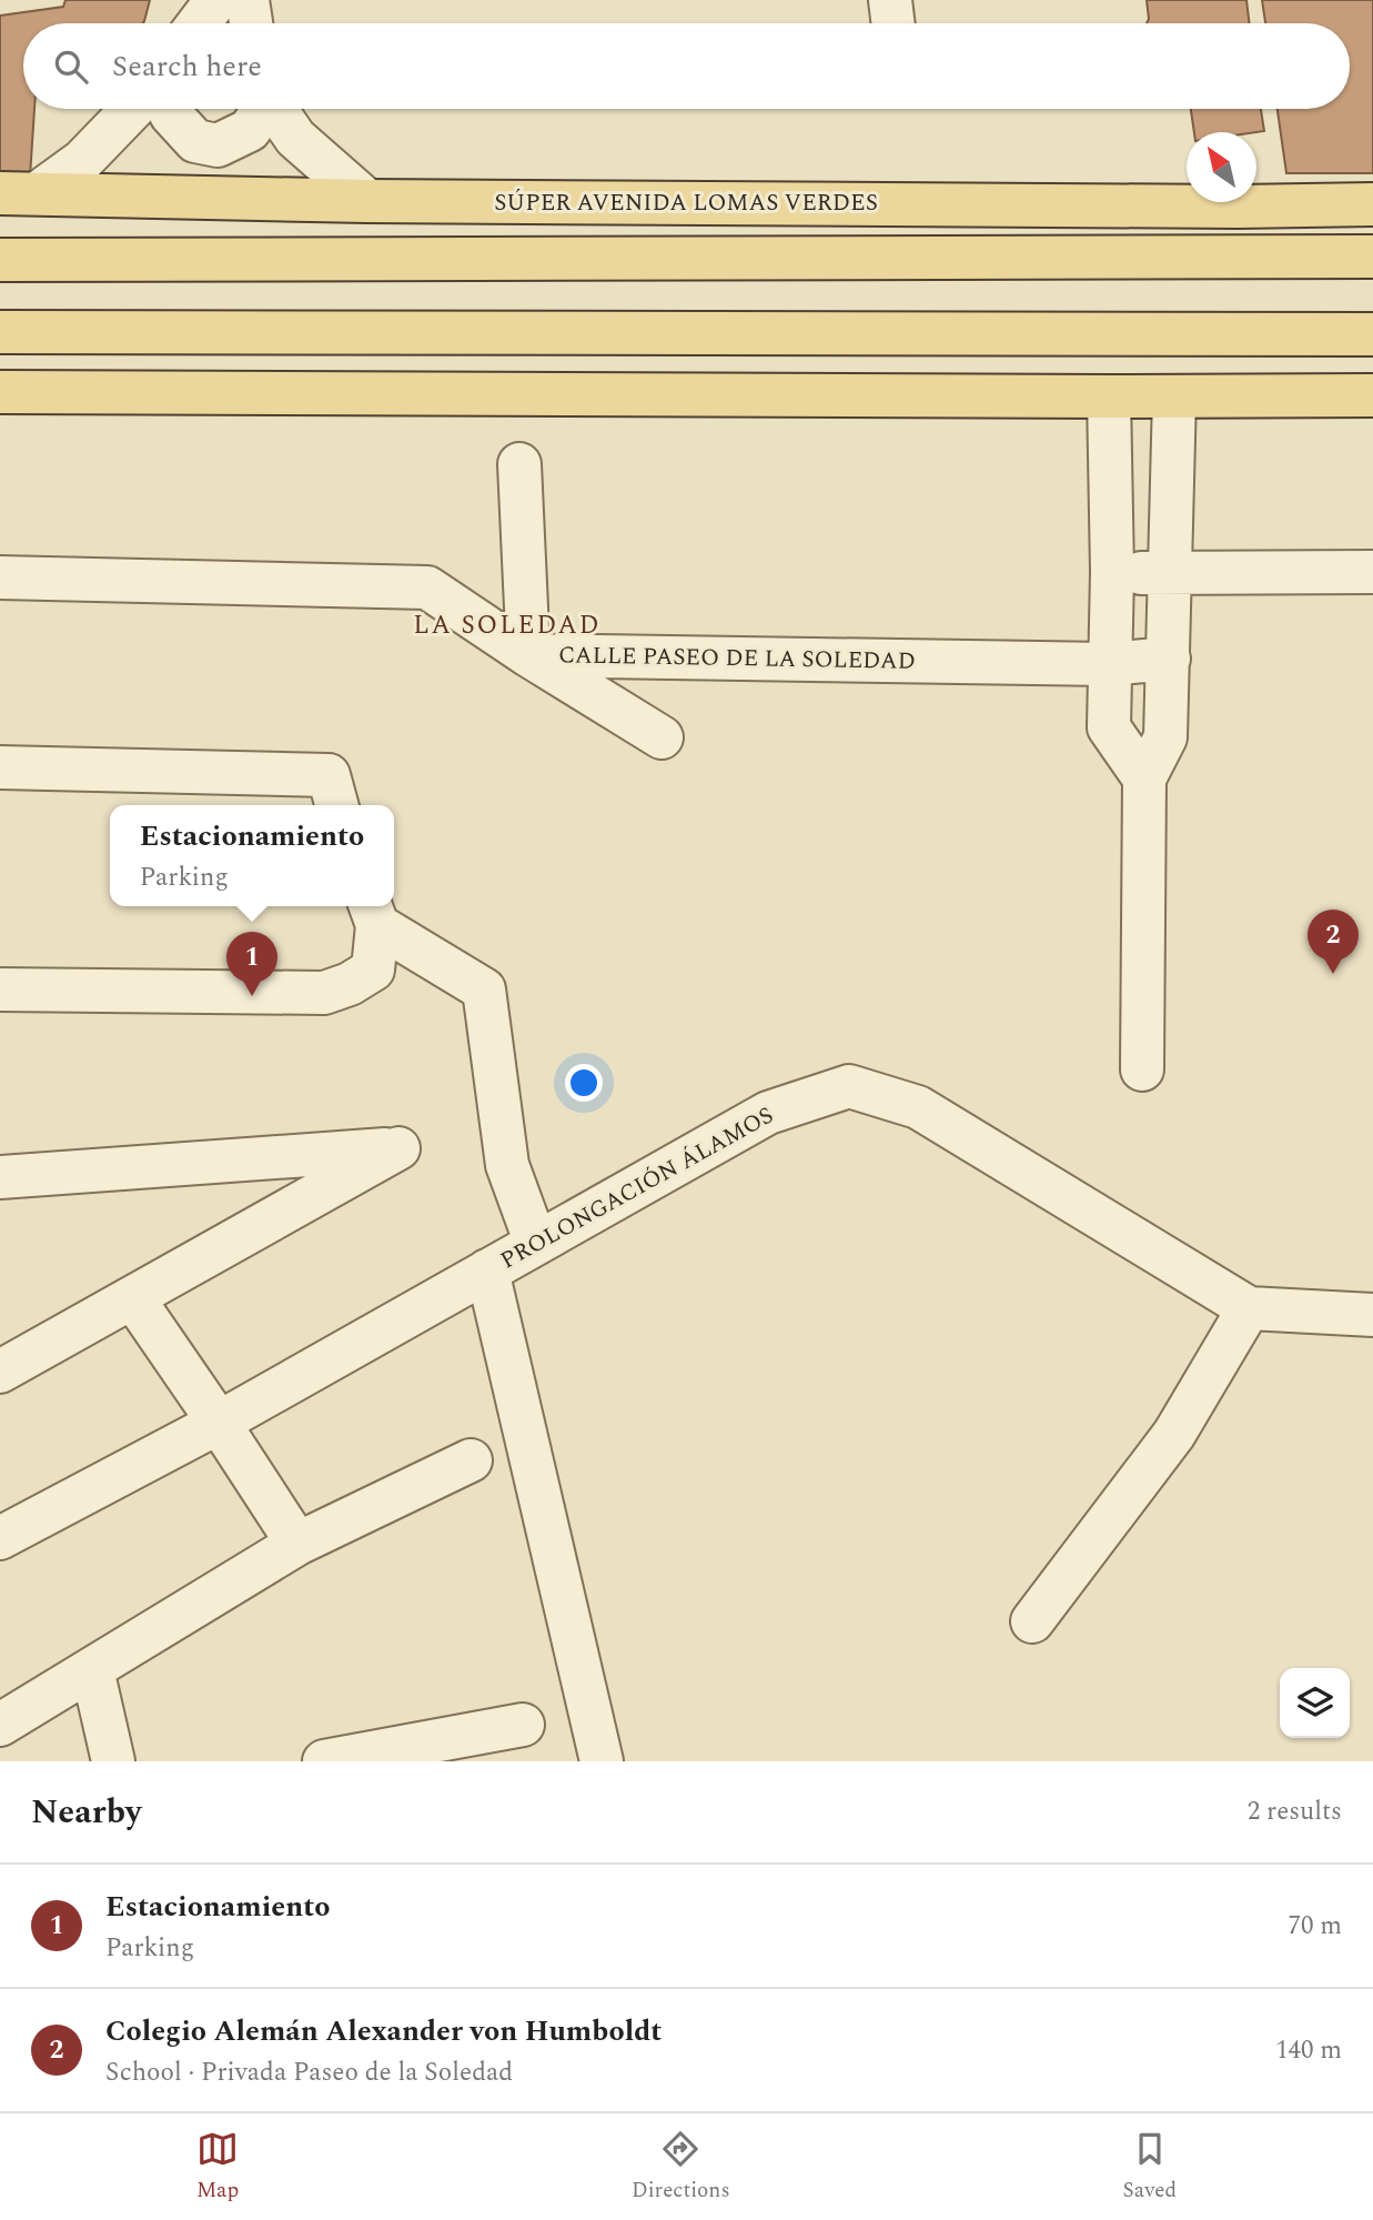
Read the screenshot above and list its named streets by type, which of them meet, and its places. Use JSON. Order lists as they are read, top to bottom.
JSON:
{
  "streets": {
    "main road": ["SÚPER AVENIDA LOMAS VERDES"],
    "street": ["CALLE PASEO DE LA SOLEDAD", "PROLONGACIÓN ÁLAMOS"]
  },
  "districts": ["LA SOLEDAD"],
  "north": "top left",
  "page": {
    "search": "Search here",
    "popup": ["Estacionamiento", "Parking"],
    "pins": ["2", "1"],
    "heading": ["Nearby", "2 results"],
    "list": [
      {
        "mark": "1",
        "name": "Estacionamiento",
        "note": "Parking",
        "value": "70 m"
      },
      {
        "mark": "2",
        "name": "Colegio Alemán Alexander von Humboldt",
        "note": "School · Privada Paseo de la Soledad",
        "value": "140 m"
      }
    ],
    "nav": ["Map", "Directions", "Saved"]
  }
}
